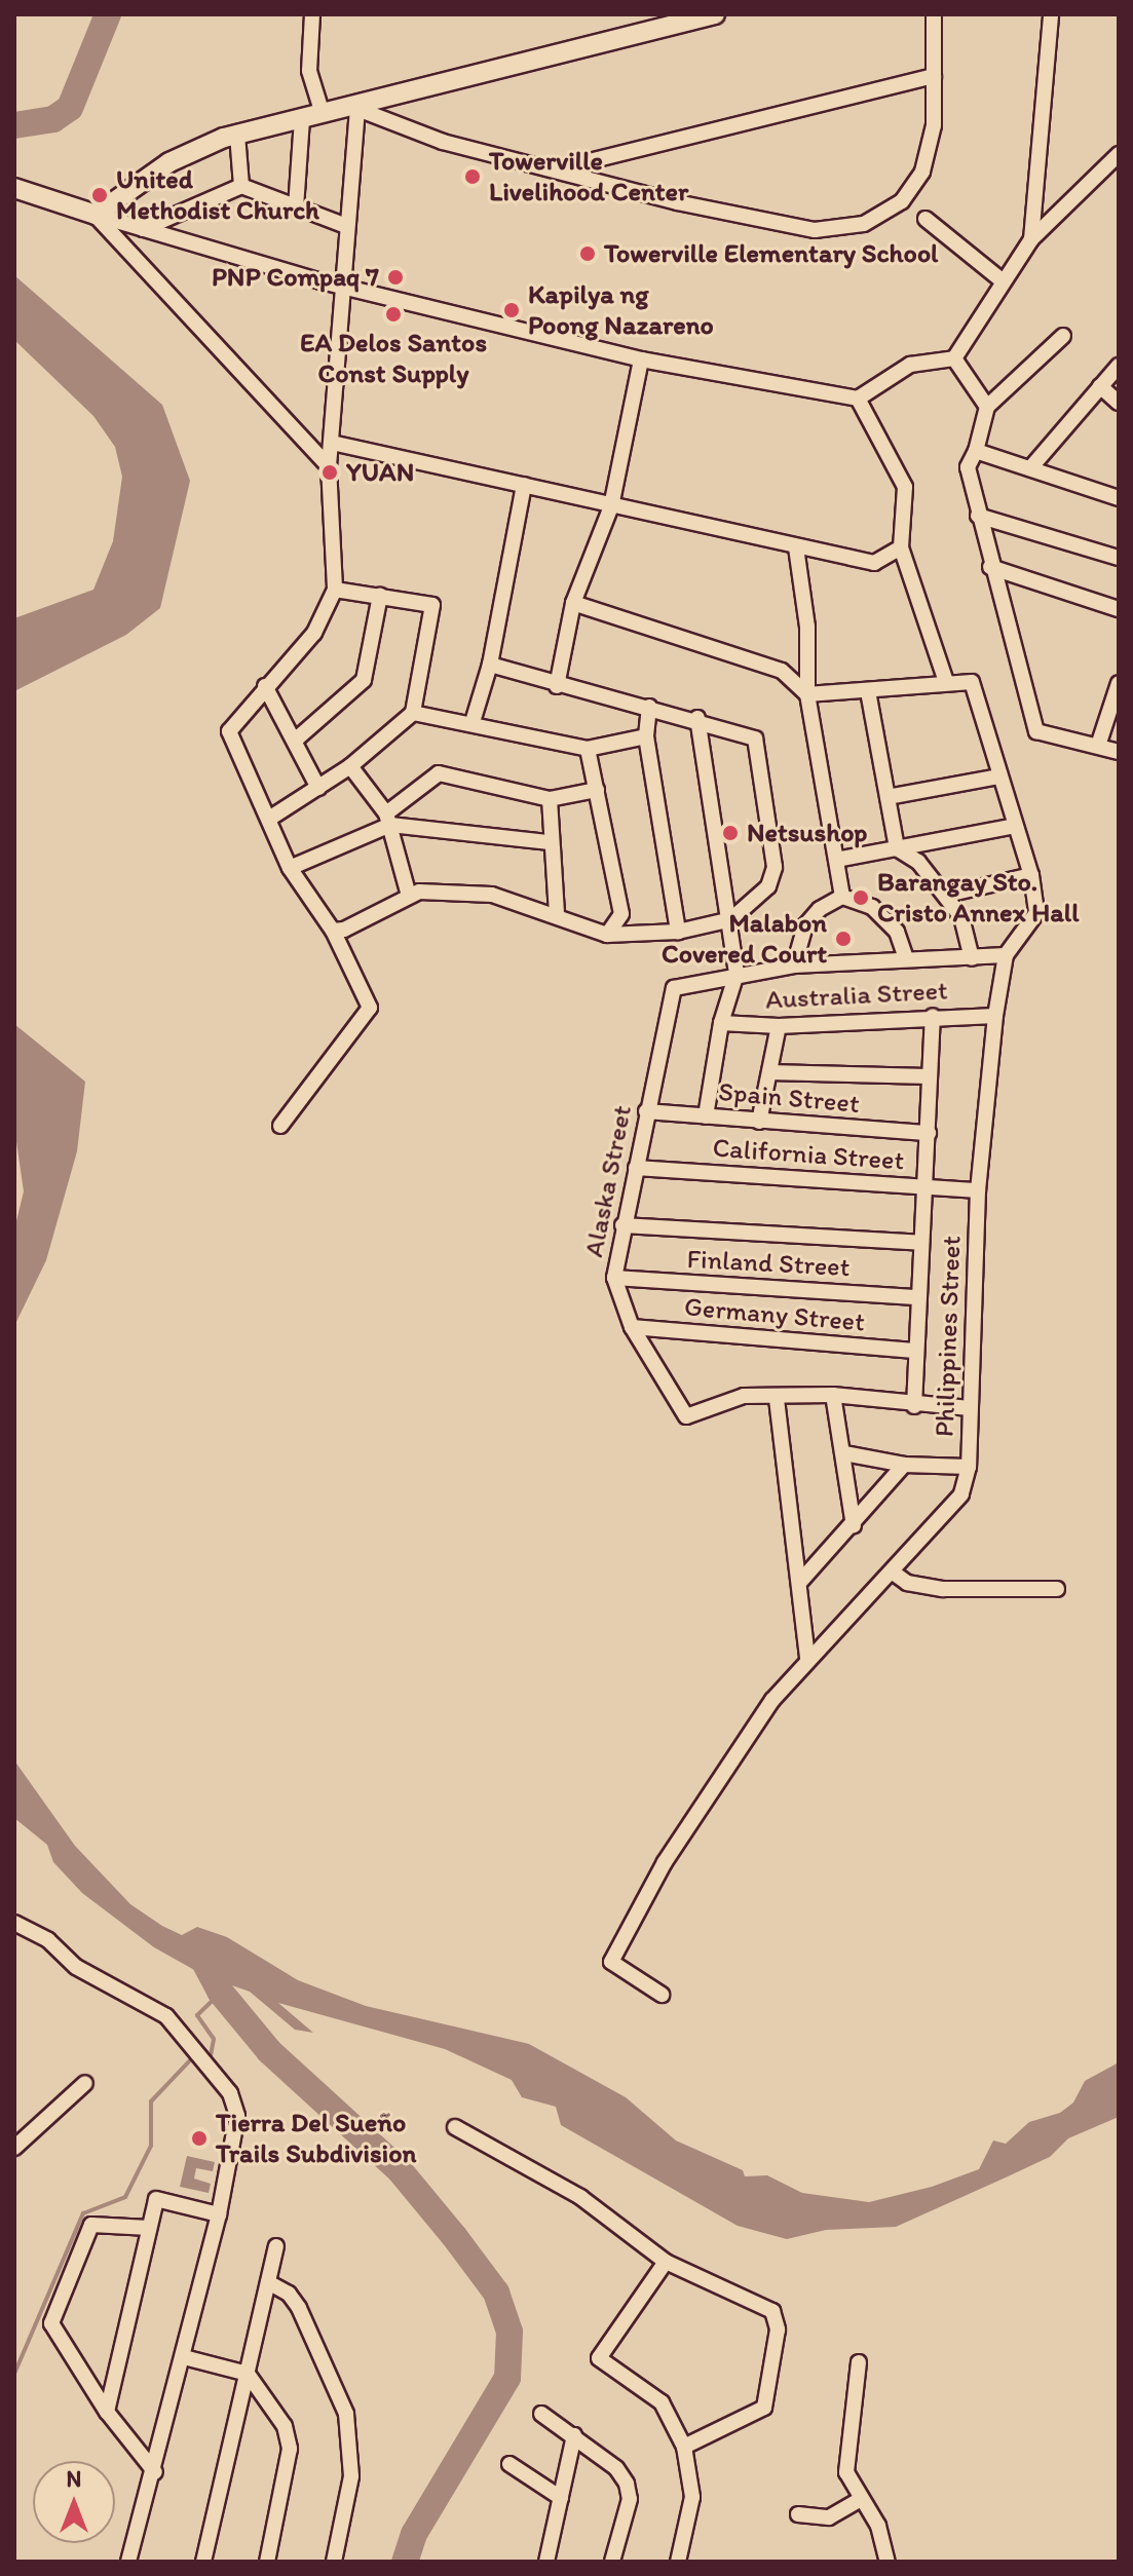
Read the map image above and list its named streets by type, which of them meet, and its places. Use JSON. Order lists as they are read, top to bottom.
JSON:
{
  "streets": {
    "street": [
      "Australia Street",
      "Spain Street",
      "California Street",
      "Alaska Street",
      "Finland Street",
      "Germany Street",
      "Philippines Street"
    ]
  },
  "crossings": [
    ["Australia Street", "Philippines Street"],
    ["Spain Street", "Alaska Street"],
    ["California Street", "Alaska Street"],
    ["California Street", "Philippines Street"],
    ["Alaska Street", "Finland Street"],
    ["Alaska Street", "Germany Street"]
  ],
  "places": [
    "Towerville Livelihood Center",
    "United Methodist Church",
    "Towerville Elementary School",
    "PNP Compaq 7",
    "Kapilya ng Poong Nazareno",
    "EA Delos Santos Const Supply",
    "YUAN",
    "Netsushop",
    "Barangay Sto. Cristo Annex Hall",
    "Malabon Covered Court",
    "Tierra Del Sueño Trails Subdivision"
  ],
  "north": "top"
}
